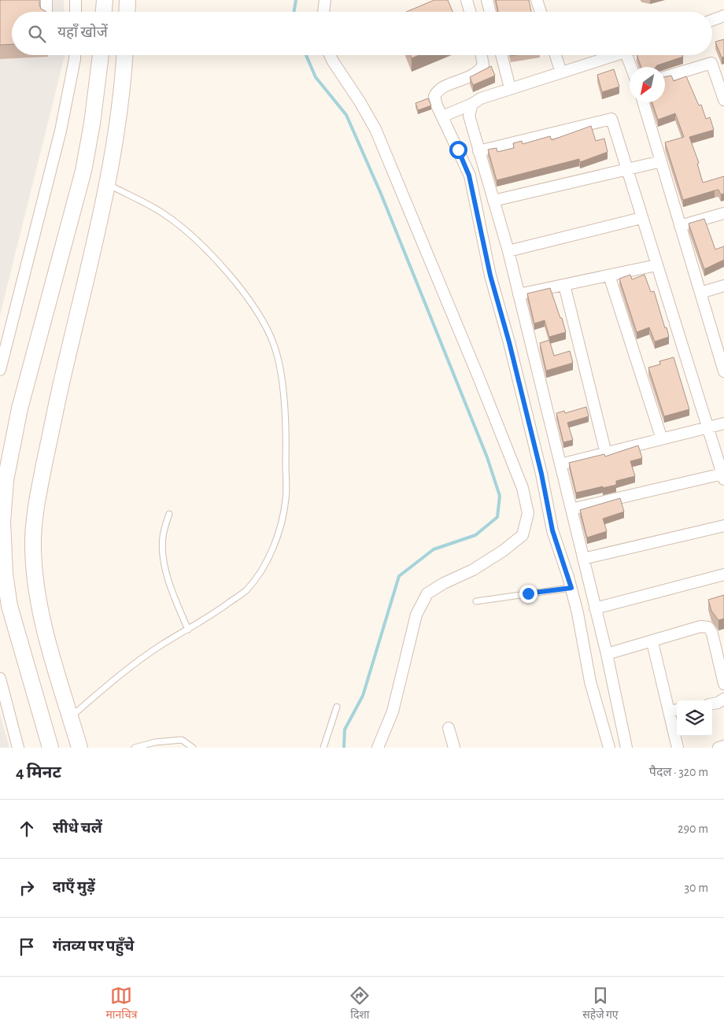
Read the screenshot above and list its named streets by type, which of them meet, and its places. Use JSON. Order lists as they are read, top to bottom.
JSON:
{
  "north": "bottom left",
  "page": {
    "search": "यहाँ खोजें",
    "heading": ["4 मिनट", "पैदल · 320 m"],
    "list": [
      ["सीधे चलें", "290 m"],
      ["दाएँ मुड़ें", "30 m"],
      "गंतव्य पर पहुँचे"
    ],
    "nav": ["मानचित्र", "दिशा", "सहेजे गए"]
  }
}
